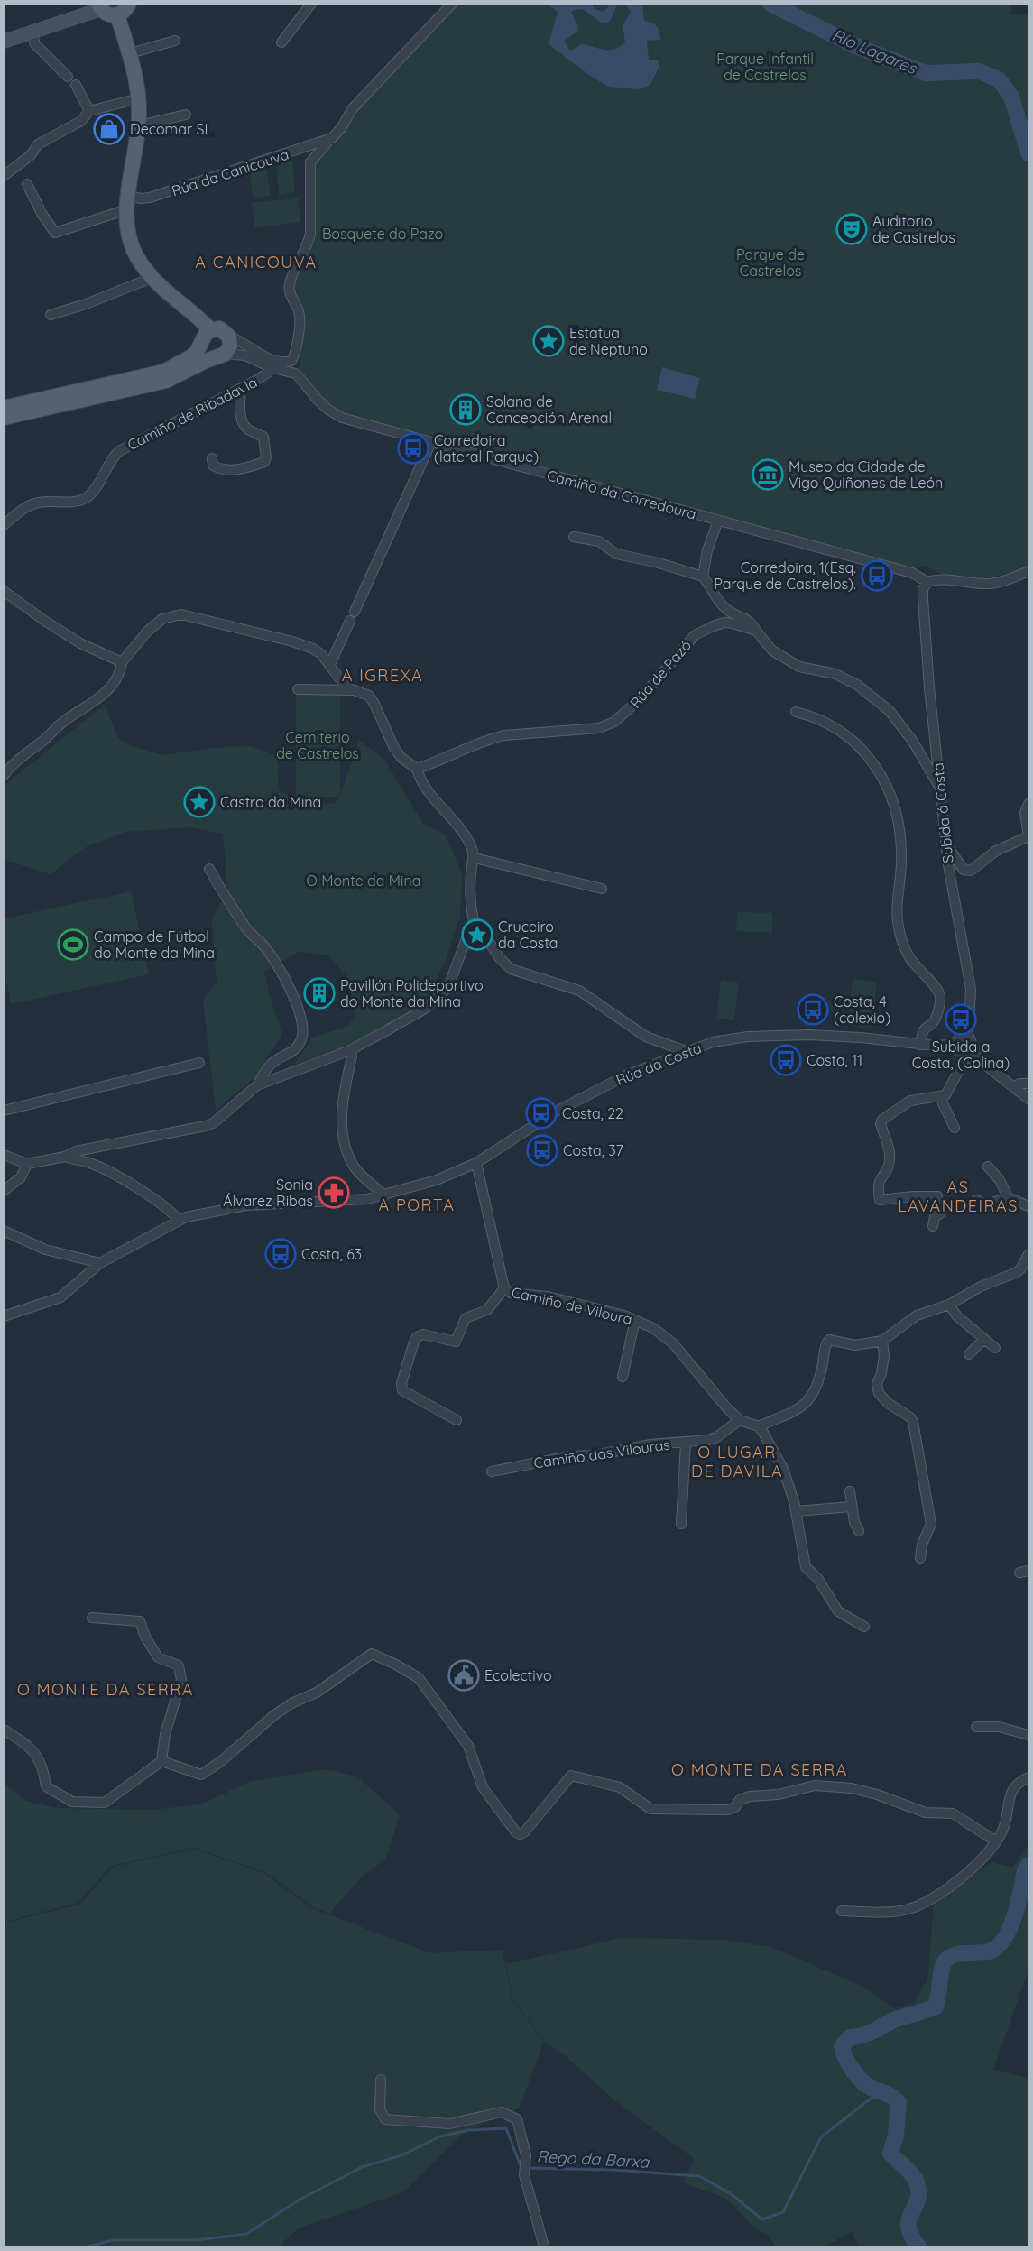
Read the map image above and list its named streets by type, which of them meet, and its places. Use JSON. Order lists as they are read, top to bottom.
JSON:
{
  "streets": {
    "street": [
      "Rúa da Canicouva",
      "Camiño de Ribadavia",
      "Camiño da Corredoura",
      "Rúa de Pazó",
      "Subida á Costa",
      "Rúa da Costa",
      "Camiño de Viloura",
      "Camiño das Vilouras"
    ]
  },
  "crossings": [
    ["Rúa da Canicouva", "Camiño da Corredoura"],
    ["Camiño da Corredoura", "Subida á Costa"],
    ["Subida á Costa", "Rúa da Costa"],
    ["Rúa da Costa", "Camiño de Viloura"],
    ["Camiño de Viloura", "Camiño das Vilouras"]
  ],
  "districts": [
    "A CANICOUVA",
    "A IGREXA",
    "AS LAVANDEIRAS",
    "A PORTA",
    "O LUGAR DE DAVILA",
    "O MONTE DA SERRA",
    "O MONTE DA SERRA"
  ],
  "water": ["Río Lagares", "Rego da Barxa"],
  "parks": [
    "Parque Infantil de Castrelos",
    "Bosquete do Pazo",
    "Parque de Castrelos",
    "Cemiterio de Castrelos",
    "O Monte da Mina"
  ],
  "places": {
    "shop": ["Decomar SL"],
    "theatre": ["Auditorio de Castrelos"],
    "place": ["Estatua de Neptuno", "Castro da Mina", "Cruceiro da Costa"],
    "building": ["Solana de Concepción Arenal", "Pavillón Polideportivo do Monte da Mina"],
    "bus stop": [
      "Corredoira (lateral Parque)",
      "Corredoira, 1(Esq. Parque de Castrelos).",
      "Costa, 4 (colexio)",
      "Subida a Costa, (Colina)",
      "Costa, 11",
      "Costa, 22",
      "Costa, 37",
      "Costa, 63"
    ],
    "museum": ["Museo da Cidade de Vigo Quiñones de León"],
    "sports": ["Campo de Fútbol do Monte da Mina"],
    "pharmacy": ["Sonia Álvarez Ribas"],
    "public building": ["Ecolectivo"]
  }
}
